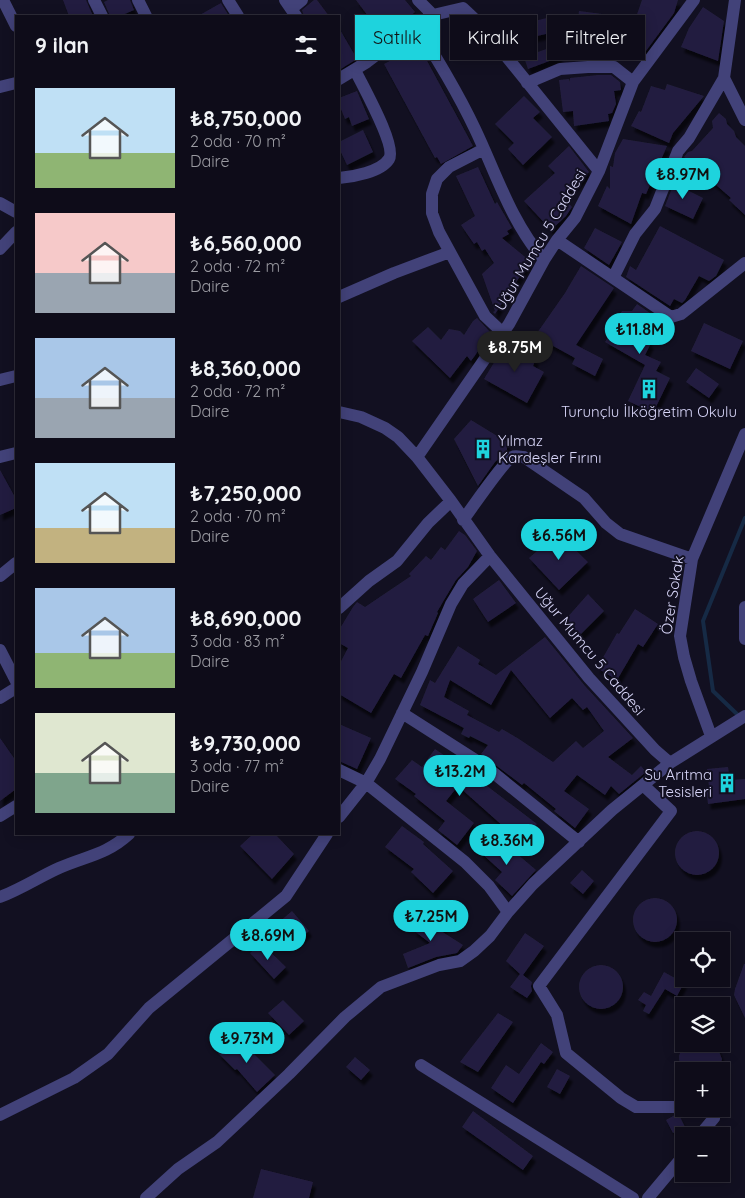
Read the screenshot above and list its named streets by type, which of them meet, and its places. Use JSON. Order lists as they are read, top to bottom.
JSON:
{
  "streets": {
    "street": ["Uğur Mumcu 5 Caddesi", "Özer Sokak"]
  },
  "places": {
    "building": ["Turunçlu İlköğretim Okulu", "Yılmaz Kardeşler Fırını", "Su Arıtma Tesisleri"]
  },
  "page": {
    "chip": ["Satılık", "Kiralık", "Filtreler"],
    "heading": "9 ilan",
    "list": [
      {
        "name": "₺8,750,000",
        "note": "2 oda · 70 m² · Daire"
      },
      {
        "name": "₺6,560,000",
        "note": "2 oda · 72 m² · Daire"
      },
      {
        "name": "₺8,360,000",
        "note": "2 oda · 72 m² · Daire"
      },
      {
        "name": "₺7,250,000",
        "note": "2 oda · 70 m² · Daire"
      },
      {
        "name": "₺8,690,000",
        "note": "3 oda · 83 m² · Daire"
      },
      {
        "name": "₺9,730,000",
        "note": "3 oda · 77 m² · Daire"
      }
    ],
    "price": [
      "₺8.97M",
      "₺11.8M",
      "₺8.75M",
      "₺6.56M",
      "₺13.2M",
      "₺8.36M",
      "₺7.25M",
      "₺8.69M",
      "₺9.73M"
    ],
    "map_buttons": ["+", "−"]
  }
}
